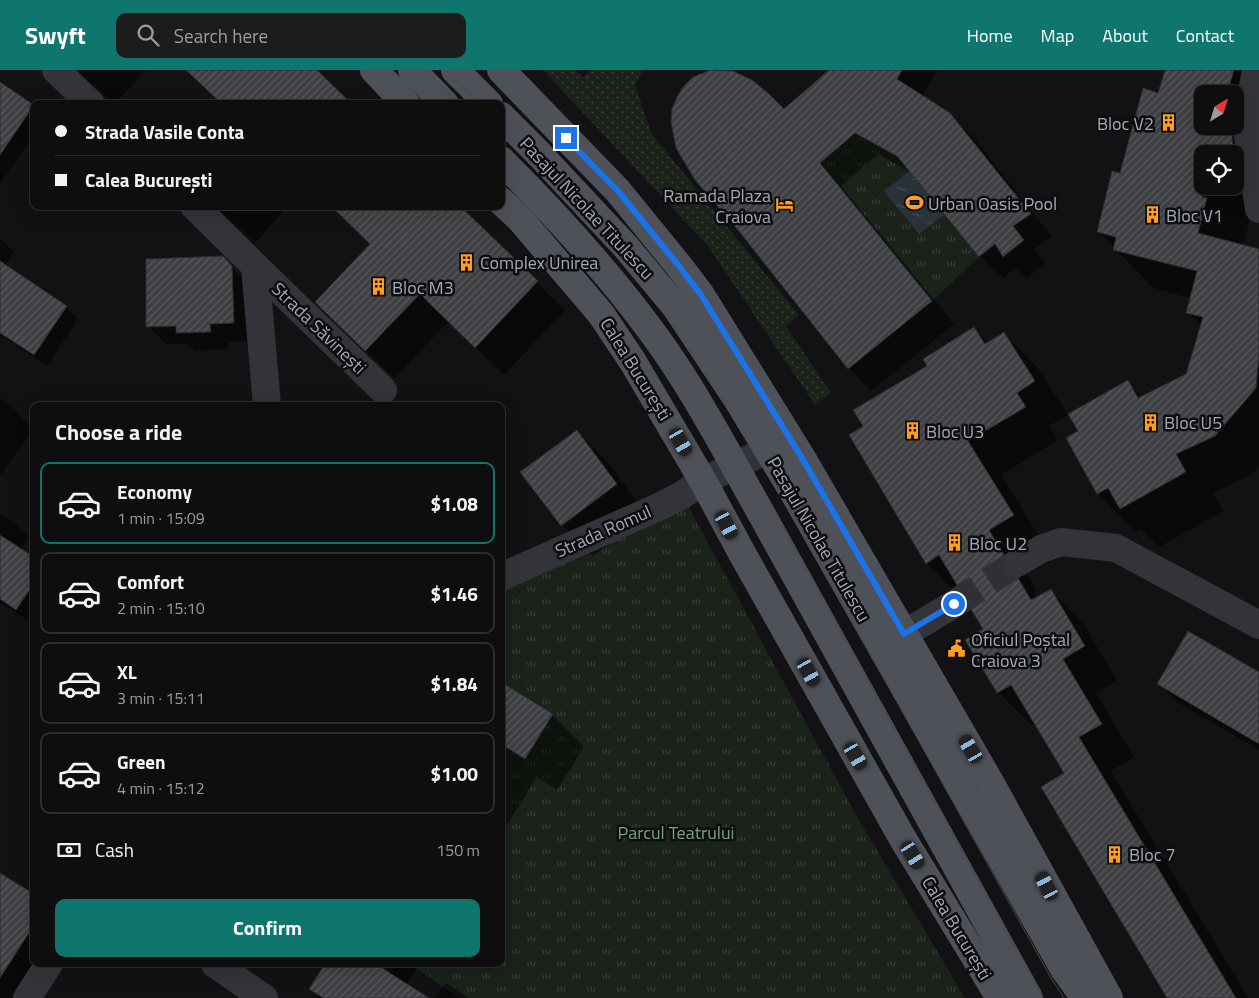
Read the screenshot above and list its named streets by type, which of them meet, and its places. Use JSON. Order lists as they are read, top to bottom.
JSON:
{
  "streets": {
    "main road": ["Pasajul Nicolae Titulescu", "Calea București"],
    "street": ["Strada Săvinești", "Strada Romul"]
  },
  "crossings": [
    ["Calea București", "Strada Romul"]
  ],
  "parks": ["Parcul Teatrului"],
  "places": {
    "building": [
      "Bloc V2",
      "Bloc V1",
      "Complex Unirea",
      "Bloc M3",
      "Bloc U5",
      "Bloc U3",
      "Bloc U2",
      "Bloc 7"
    ],
    "sports": ["Urban Oasis Pool"],
    "hotel": ["Ramada Plaza Craiova"],
    "public building": ["Oficiul Poștal Craiova 3"]
  },
  "north": "top right",
  "page": {
    "header": "Swyft",
    "search": "Search here",
    "nav": [
      "Home",
      "Map",
      "About",
      "Contact"
    ],
    "banner": ["Strada Vasile Conta", "Calea București"],
    "heading": "Choose a ride",
    "list": [
      {
        "name": "Economy",
        "note": "1 min · 15:09",
        "value": "$1.08"
      },
      {
        "name": "Comfort",
        "note": "2 min · 15:10",
        "value": "$1.46"
      },
      {
        "name": "XL",
        "note": "3 min · 15:11",
        "value": "$1.84"
      },
      {
        "name": "Green",
        "note": "4 min · 15:12",
        "value": "$1.00"
      }
    ],
    "pay": ["Cash", "150 m"],
    "buttons": "Confirm"
  }
}
